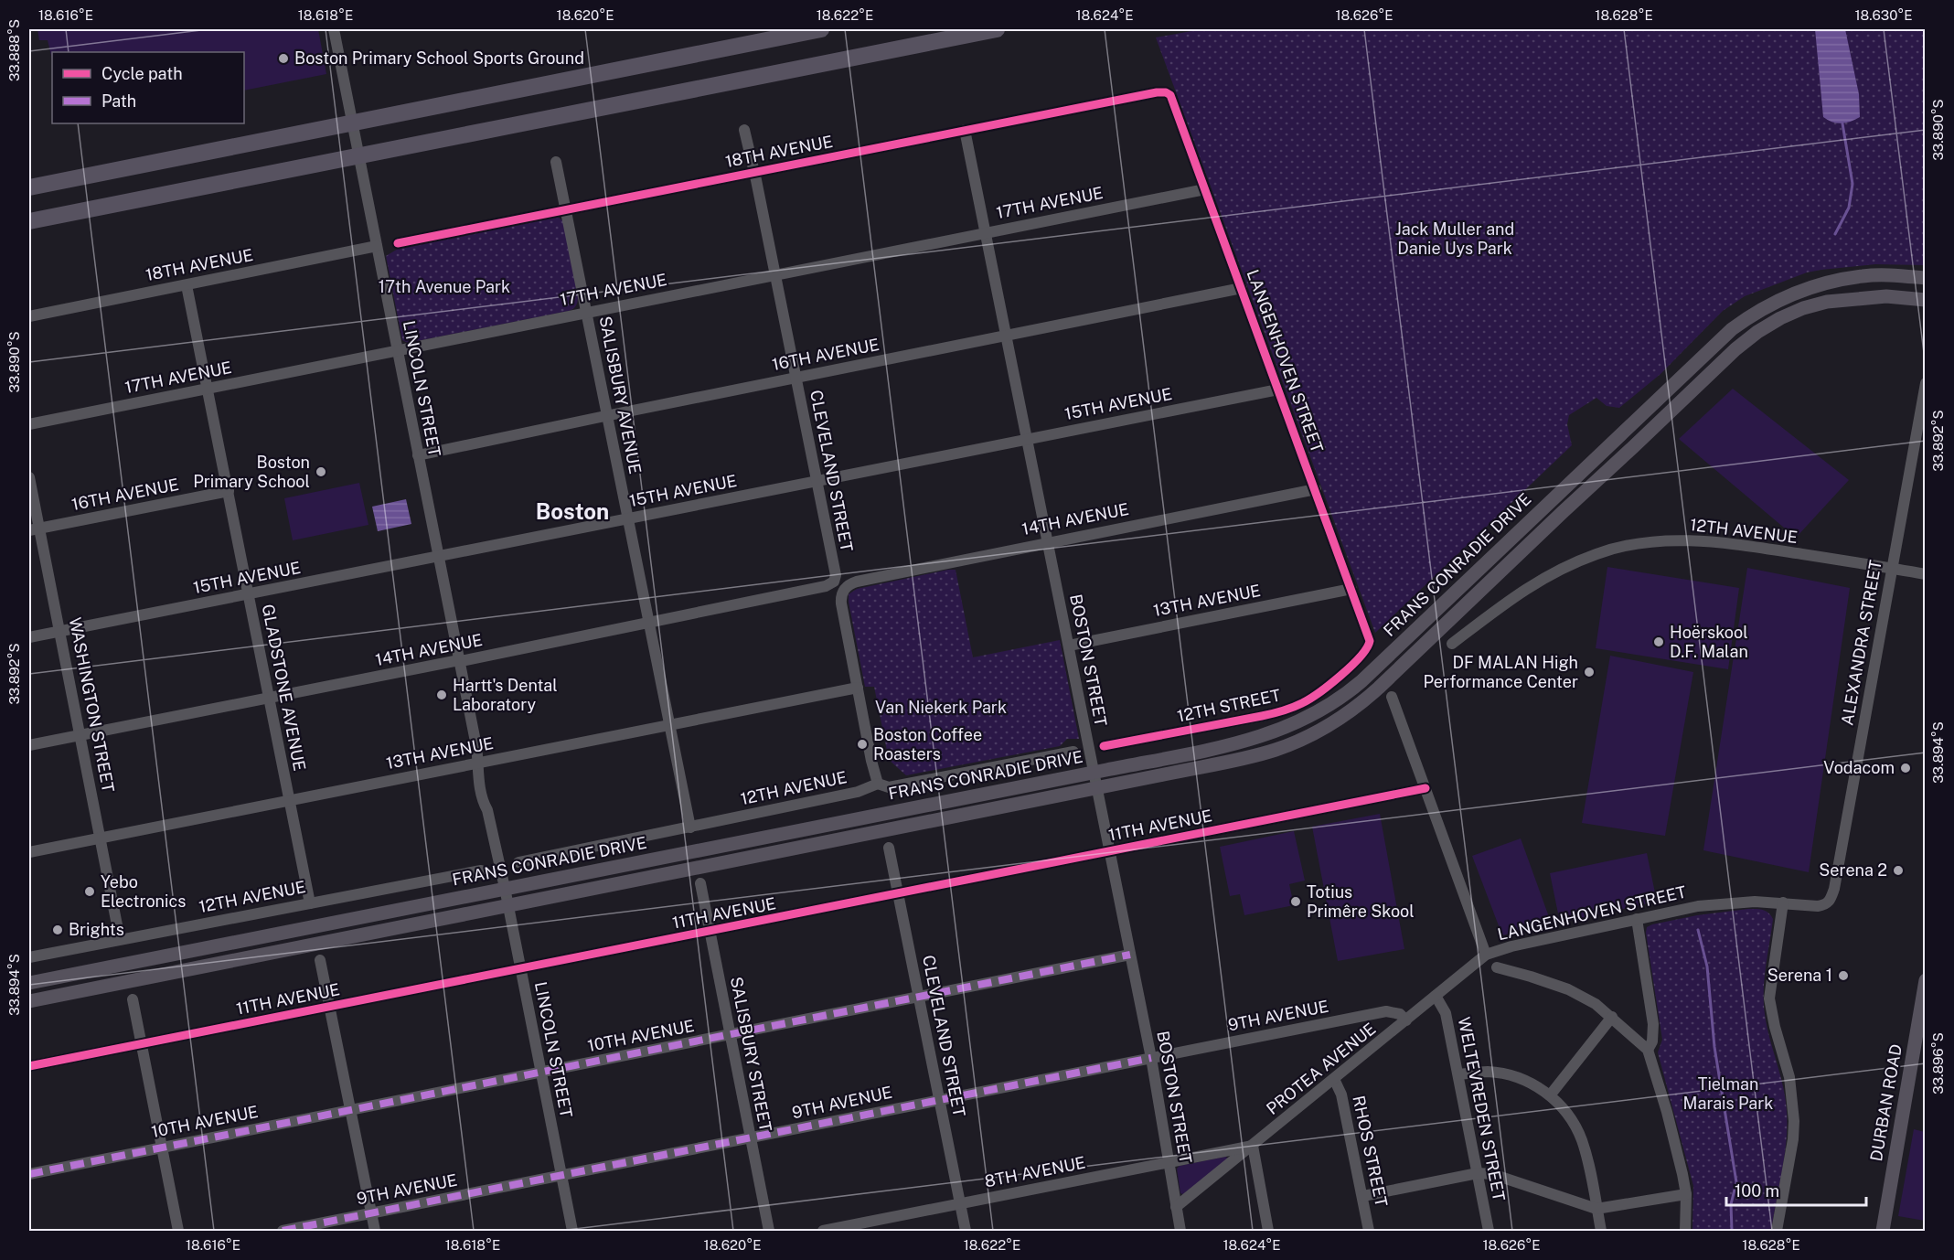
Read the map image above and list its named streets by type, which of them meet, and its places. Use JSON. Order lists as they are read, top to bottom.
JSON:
{
  "streets": {
    "main road": ["FRANS CONRADIE DRIVE", "DURBAN ROAD"],
    "street": [
      "18TH AVENUE",
      "17TH AVENUE",
      "16TH AVENUE",
      "LANGENHOVEN STREET",
      "LINCOLN STREET",
      "SALISBURY AVENUE",
      "15TH AVENUE",
      "CLEVELAND STREET",
      "14TH AVENUE",
      "12TH AVENUE",
      "13TH AVENUE",
      "ALEXANDRA STREET",
      "BOSTON STREET",
      "GLADSTONE AVENUE",
      "WASHINGTON STREET",
      "12TH STREET",
      "11TH AVENUE",
      "9TH AVENUE",
      "10TH AVENUE",
      "SALISBURY STREET",
      "PROTEA AVENUE",
      "WELTEVREDEN STREET",
      "RHOS STREET",
      "8TH AVENUE"
    ]
  },
  "crossings": [
    ["18TH AVENUE", "LANGENHOVEN STREET"],
    ["18TH AVENUE", "LINCOLN STREET"],
    ["18TH AVENUE", "SALISBURY AVENUE"],
    ["18TH AVENUE", "CLEVELAND STREET"],
    ["18TH AVENUE", "BOSTON STREET"],
    ["18TH AVENUE", "GLADSTONE AVENUE"],
    ["17TH AVENUE", "LANGENHOVEN STREET"],
    ["17TH AVENUE", "LINCOLN STREET"],
    ["17TH AVENUE", "SALISBURY AVENUE"],
    ["17TH AVENUE", "CLEVELAND STREET"],
    ["17TH AVENUE", "BOSTON STREET"],
    ["17TH AVENUE", "GLADSTONE AVENUE"],
    ["16TH AVENUE", "LANGENHOVEN STREET"],
    ["16TH AVENUE", "LINCOLN STREET"],
    ["16TH AVENUE", "SALISBURY AVENUE"],
    ["16TH AVENUE", "CLEVELAND STREET"],
    ["16TH AVENUE", "BOSTON STREET"],
    ["16TH AVENUE", "GLADSTONE AVENUE"],
    ["16TH AVENUE", "WASHINGTON STREET"],
    ["LANGENHOVEN STREET", "15TH AVENUE"],
    ["LANGENHOVEN STREET", "14TH AVENUE"],
    ["LANGENHOVEN STREET", "13TH AVENUE"],
    ["LANGENHOVEN STREET", "ALEXANDRA STREET"],
    ["LANGENHOVEN STREET", "12TH STREET"],
    ["LANGENHOVEN STREET", "11TH AVENUE"],
    ["LANGENHOVEN STREET", "PROTEA AVENUE"],
    ["LINCOLN STREET", "15TH AVENUE"],
    ["LINCOLN STREET", "14TH AVENUE"],
    ["LINCOLN STREET", "FRANS CONRADIE DRIVE"],
    ["LINCOLN STREET", "13TH AVENUE"],
    ["LINCOLN STREET", "11TH AVENUE"],
    ["LINCOLN STREET", "9TH AVENUE"],
    ["LINCOLN STREET", "10TH AVENUE"],
    ["SALISBURY AVENUE", "15TH AVENUE"],
    ["SALISBURY AVENUE", "14TH AVENUE"],
    ["SALISBURY AVENUE", "12TH AVENUE"],
    ["SALISBURY AVENUE", "13TH AVENUE"],
    ["15TH AVENUE", "CLEVELAND STREET"],
    ["15TH AVENUE", "BOSTON STREET"],
    ["15TH AVENUE", "GLADSTONE AVENUE"],
    ["15TH AVENUE", "WASHINGTON STREET"],
    ["CLEVELAND STREET", "14TH AVENUE"],
    ["CLEVELAND STREET", "11TH AVENUE"],
    ["CLEVELAND STREET", "9TH AVENUE"],
    ["CLEVELAND STREET", "10TH AVENUE"],
    ["CLEVELAND STREET", "8TH AVENUE"],
    ["14TH AVENUE", "13TH AVENUE"],
    ["14TH AVENUE", "BOSTON STREET"],
    ["14TH AVENUE", "GLADSTONE AVENUE"],
    ["14TH AVENUE", "WASHINGTON STREET"],
    ["12TH AVENUE", "ALEXANDRA STREET"],
    ["12TH AVENUE", "GLADSTONE AVENUE"],
    ["12TH AVENUE", "WASHINGTON STREET"],
    ["FRANS CONRADIE DRIVE", "BOSTON STREET"],
    ["13TH AVENUE", "BOSTON STREET"],
    ["13TH AVENUE", "GLADSTONE AVENUE"],
    ["13TH AVENUE", "WASHINGTON STREET"],
    ["BOSTON STREET", "11TH AVENUE"],
    ["BOSTON STREET", "9TH AVENUE"],
    ["BOSTON STREET", "10TH AVENUE"],
    ["BOSTON STREET", "PROTEA AVENUE"],
    ["BOSTON STREET", "8TH AVENUE"],
    ["11TH AVENUE", "SALISBURY STREET"],
    ["9TH AVENUE", "SALISBURY STREET"],
    ["9TH AVENUE", "PROTEA AVENUE"],
    ["10TH AVENUE", "SALISBURY STREET"],
    ["PROTEA AVENUE", "WELTEVREDEN STREET"],
    ["PROTEA AVENUE", "RHOS STREET"],
    ["PROTEA AVENUE", "8TH AVENUE"]
  ],
  "districts": ["Boston"],
  "parks": [
    "Jack Muller and Danie Uys Park",
    "17th Avenue Park",
    "Van Niekerk Park",
    "Tielman Marais Park"
  ],
  "places": [
    "Boston Primary School Sports Ground",
    "Boston Primary School",
    "Hoërskool D.F. Malan",
    "DF MALAN High Performance Center",
    "Hartt's Dental Laboratory",
    "Boston Coffee Roasters",
    "Vodacom",
    "Serena 2",
    "Yebo Electronics",
    "Totius Primêre Skool",
    "Brights",
    "Serena 1"
  ],
  "legend": ["Cycle path", "Path"],
  "scale_bar": "100 m",
  "coordinates": [
    "18.616°E",
    "18.618°E",
    "18.620°E",
    "18.622°E",
    "18.624°E",
    "18.626°E",
    "18.628°E",
    "18.630°E",
    "33.888°S",
    "33.890°S",
    "33.892°S",
    "33.894°S",
    "33.896°S"
  ]
}
